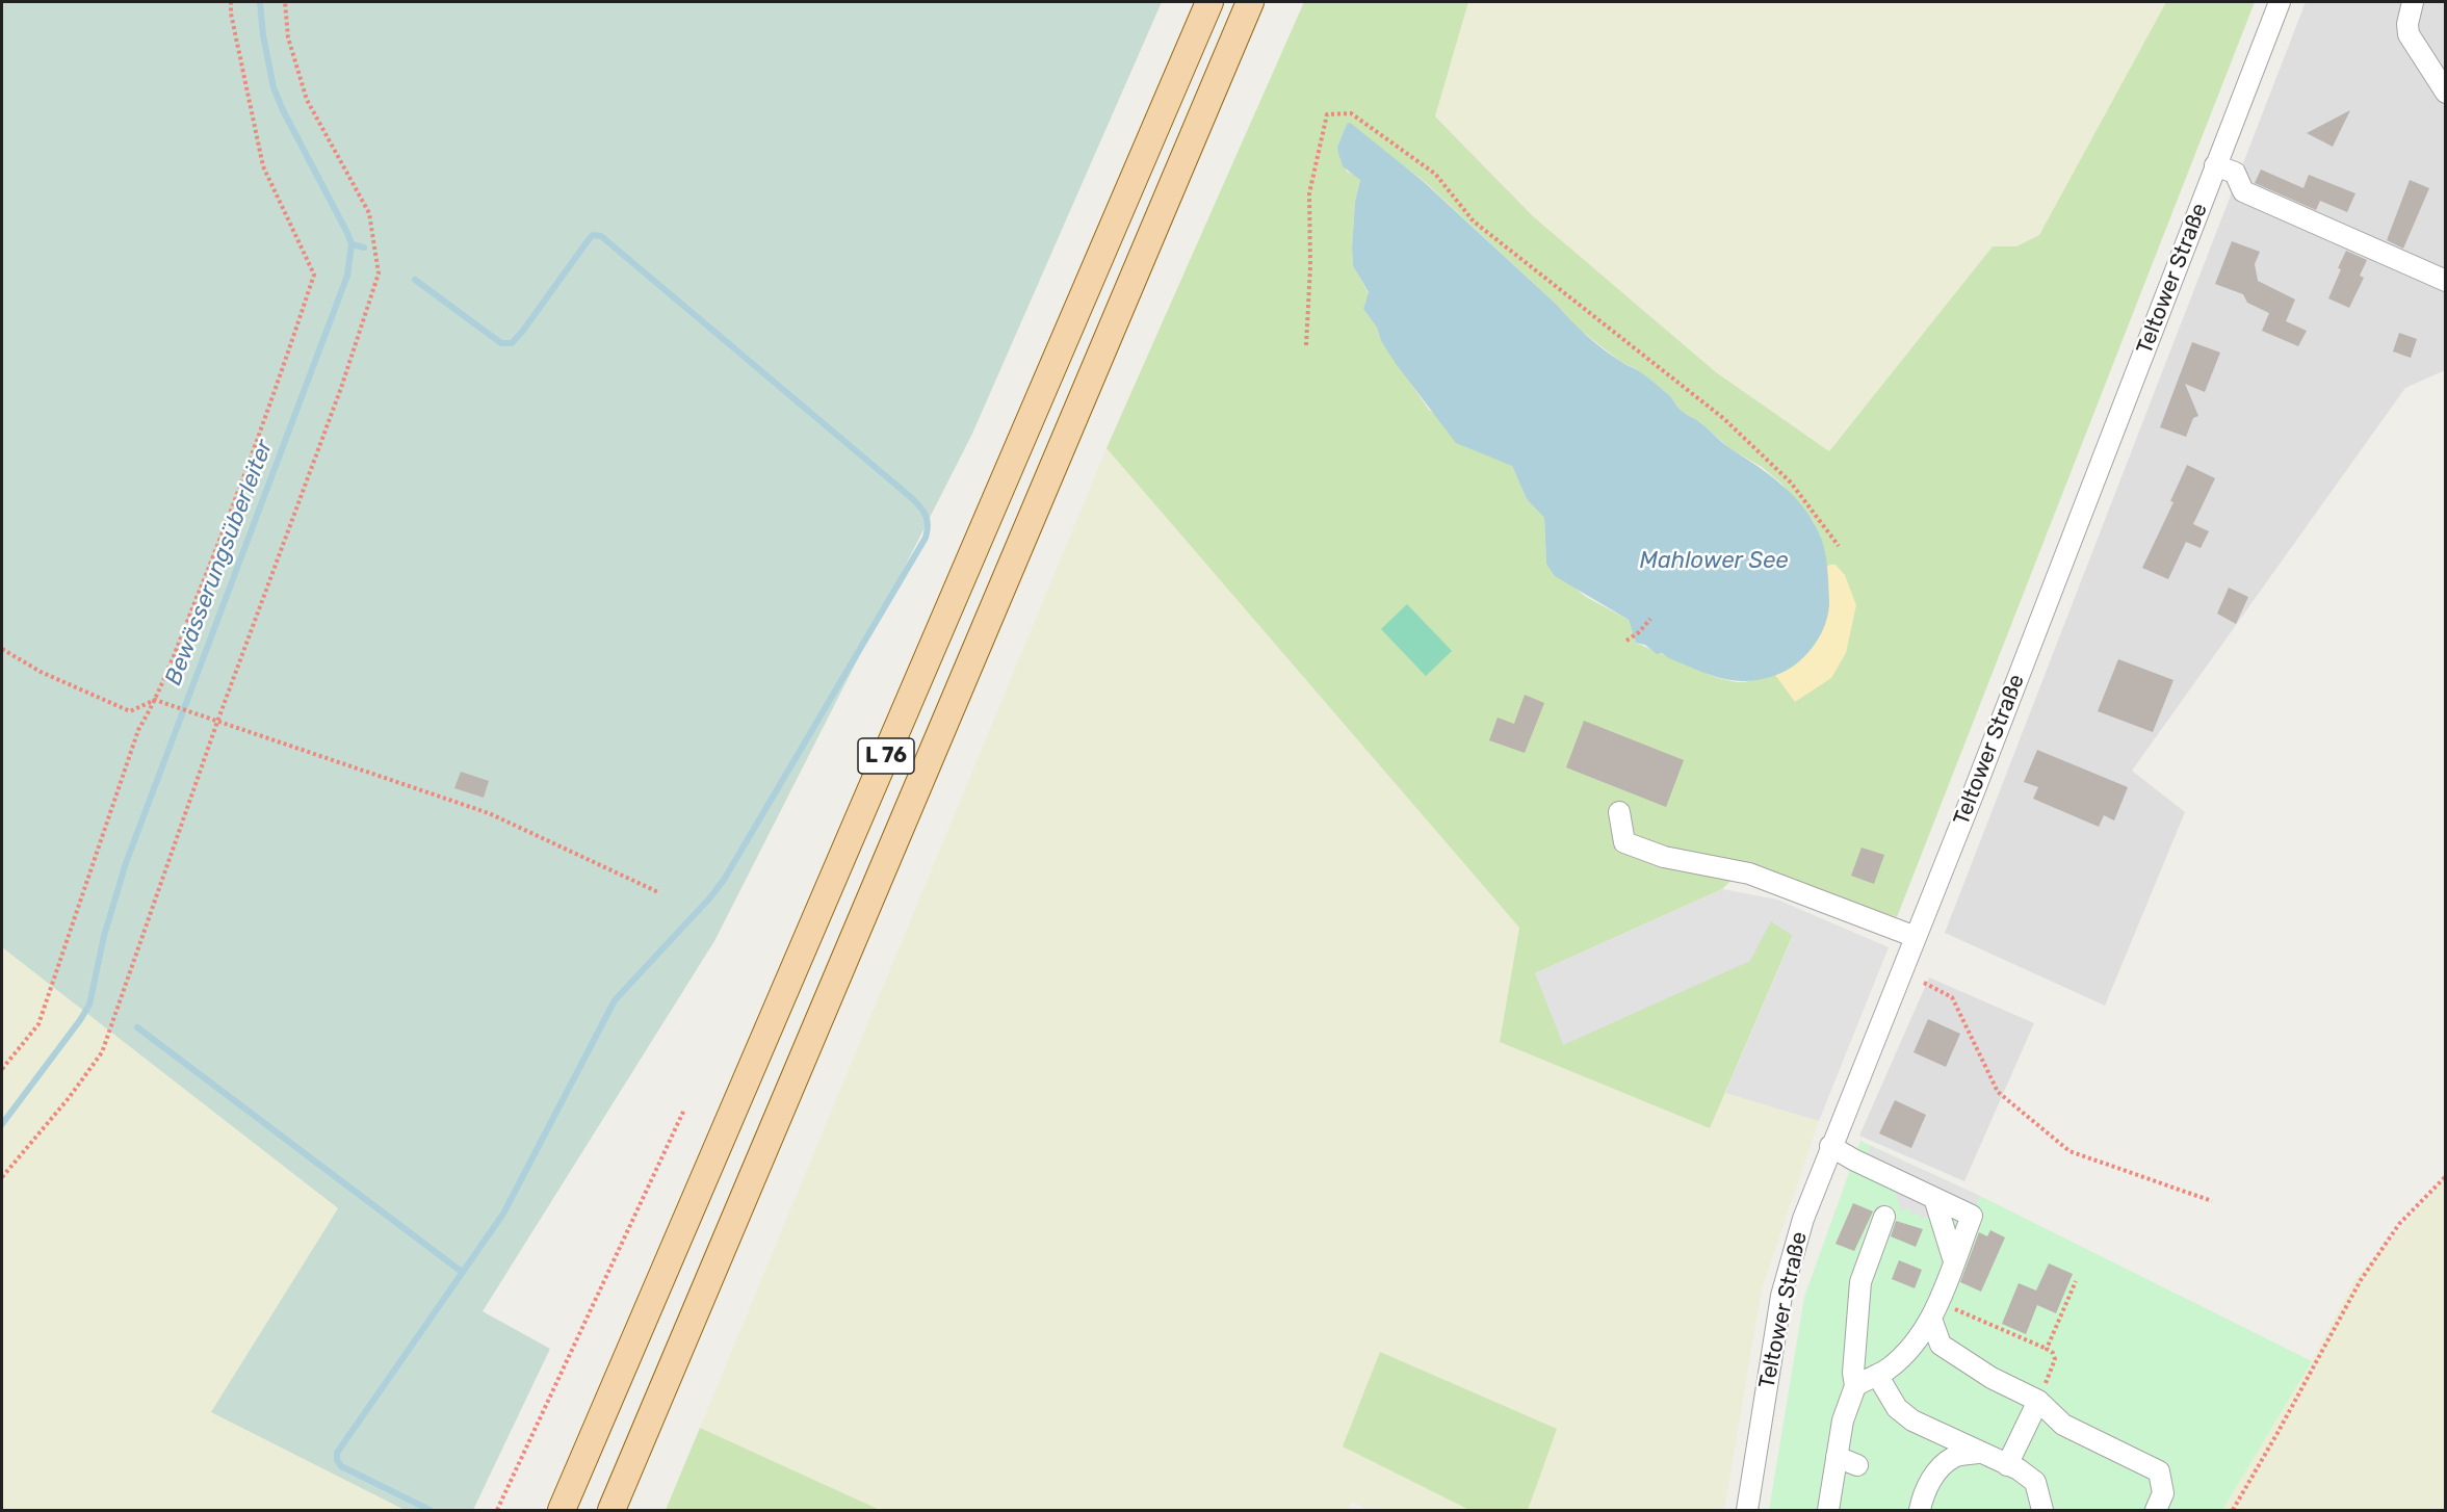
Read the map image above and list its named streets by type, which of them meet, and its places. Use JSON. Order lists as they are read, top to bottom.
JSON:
{
  "streets": {
    "main road": ["L 76"],
    "street": ["Teltower Straße"]
  },
  "water": ["Mahlower See", "Bewässerungsüberleiter"]
}
